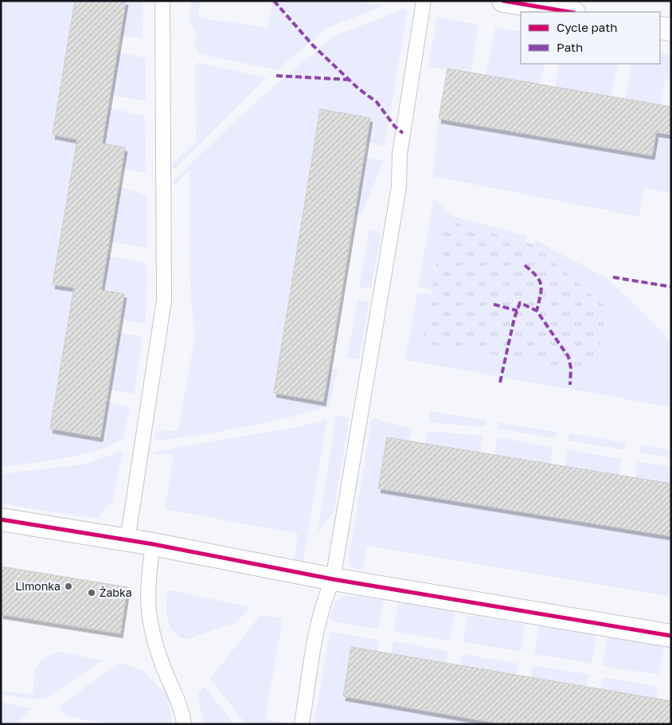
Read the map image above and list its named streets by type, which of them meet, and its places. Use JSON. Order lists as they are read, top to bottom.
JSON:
{
  "places": ["Limonka", "Żabka"],
  "legend": ["Cycle path", "Path"]
}
